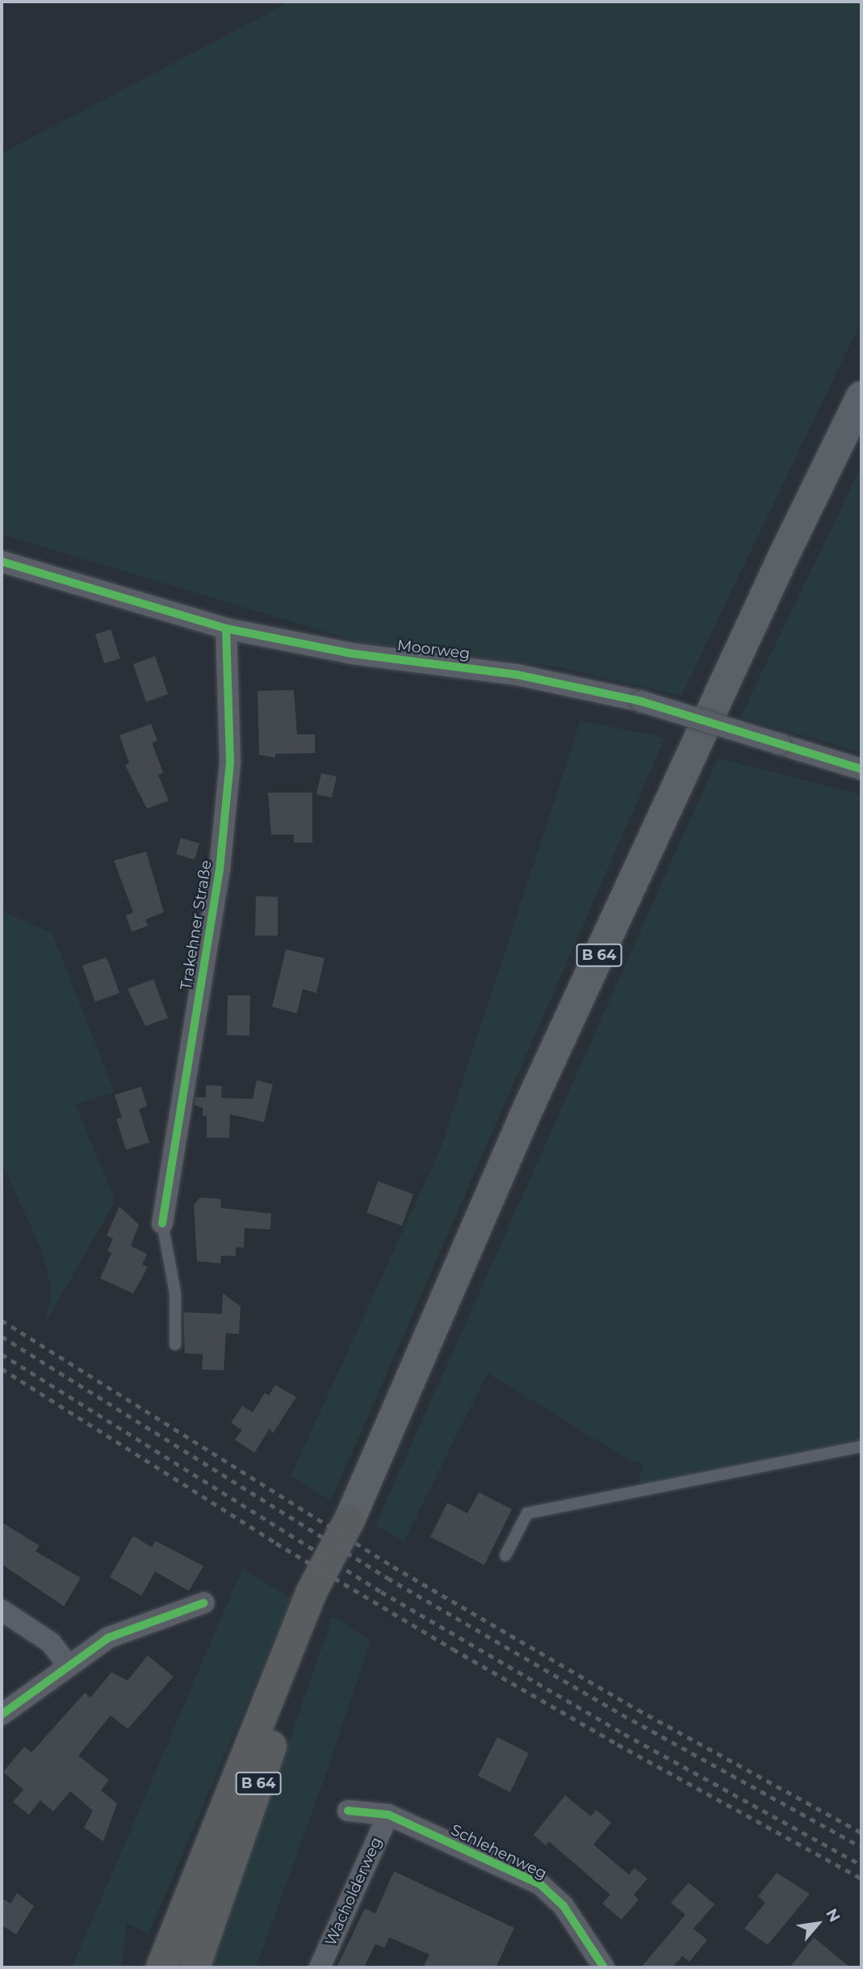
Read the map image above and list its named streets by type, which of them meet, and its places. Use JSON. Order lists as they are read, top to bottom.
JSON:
{
  "streets": {
    "highway": ["B 64"],
    "street": [
      "Moorweg",
      "Trakehner Straße",
      "Schlehenweg",
      "Wacholderweg"
    ]
  },
  "crossings": [
    ["Moorweg", "Trakehner Straße"],
    ["Schlehenweg", "Wacholderweg"]
  ],
  "north": "top right"
}
